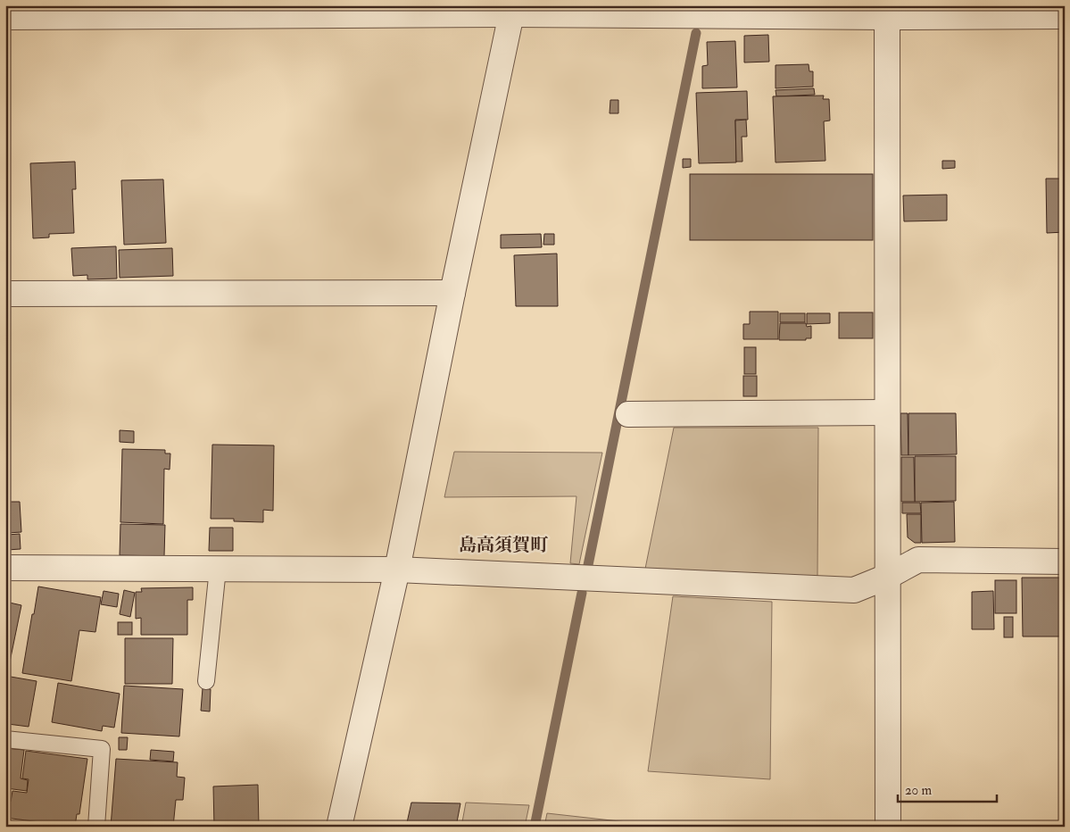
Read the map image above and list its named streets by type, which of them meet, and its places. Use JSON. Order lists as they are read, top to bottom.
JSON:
{
  "districts": ["島高須賀町"],
  "scale_bar": "20 m"
}
